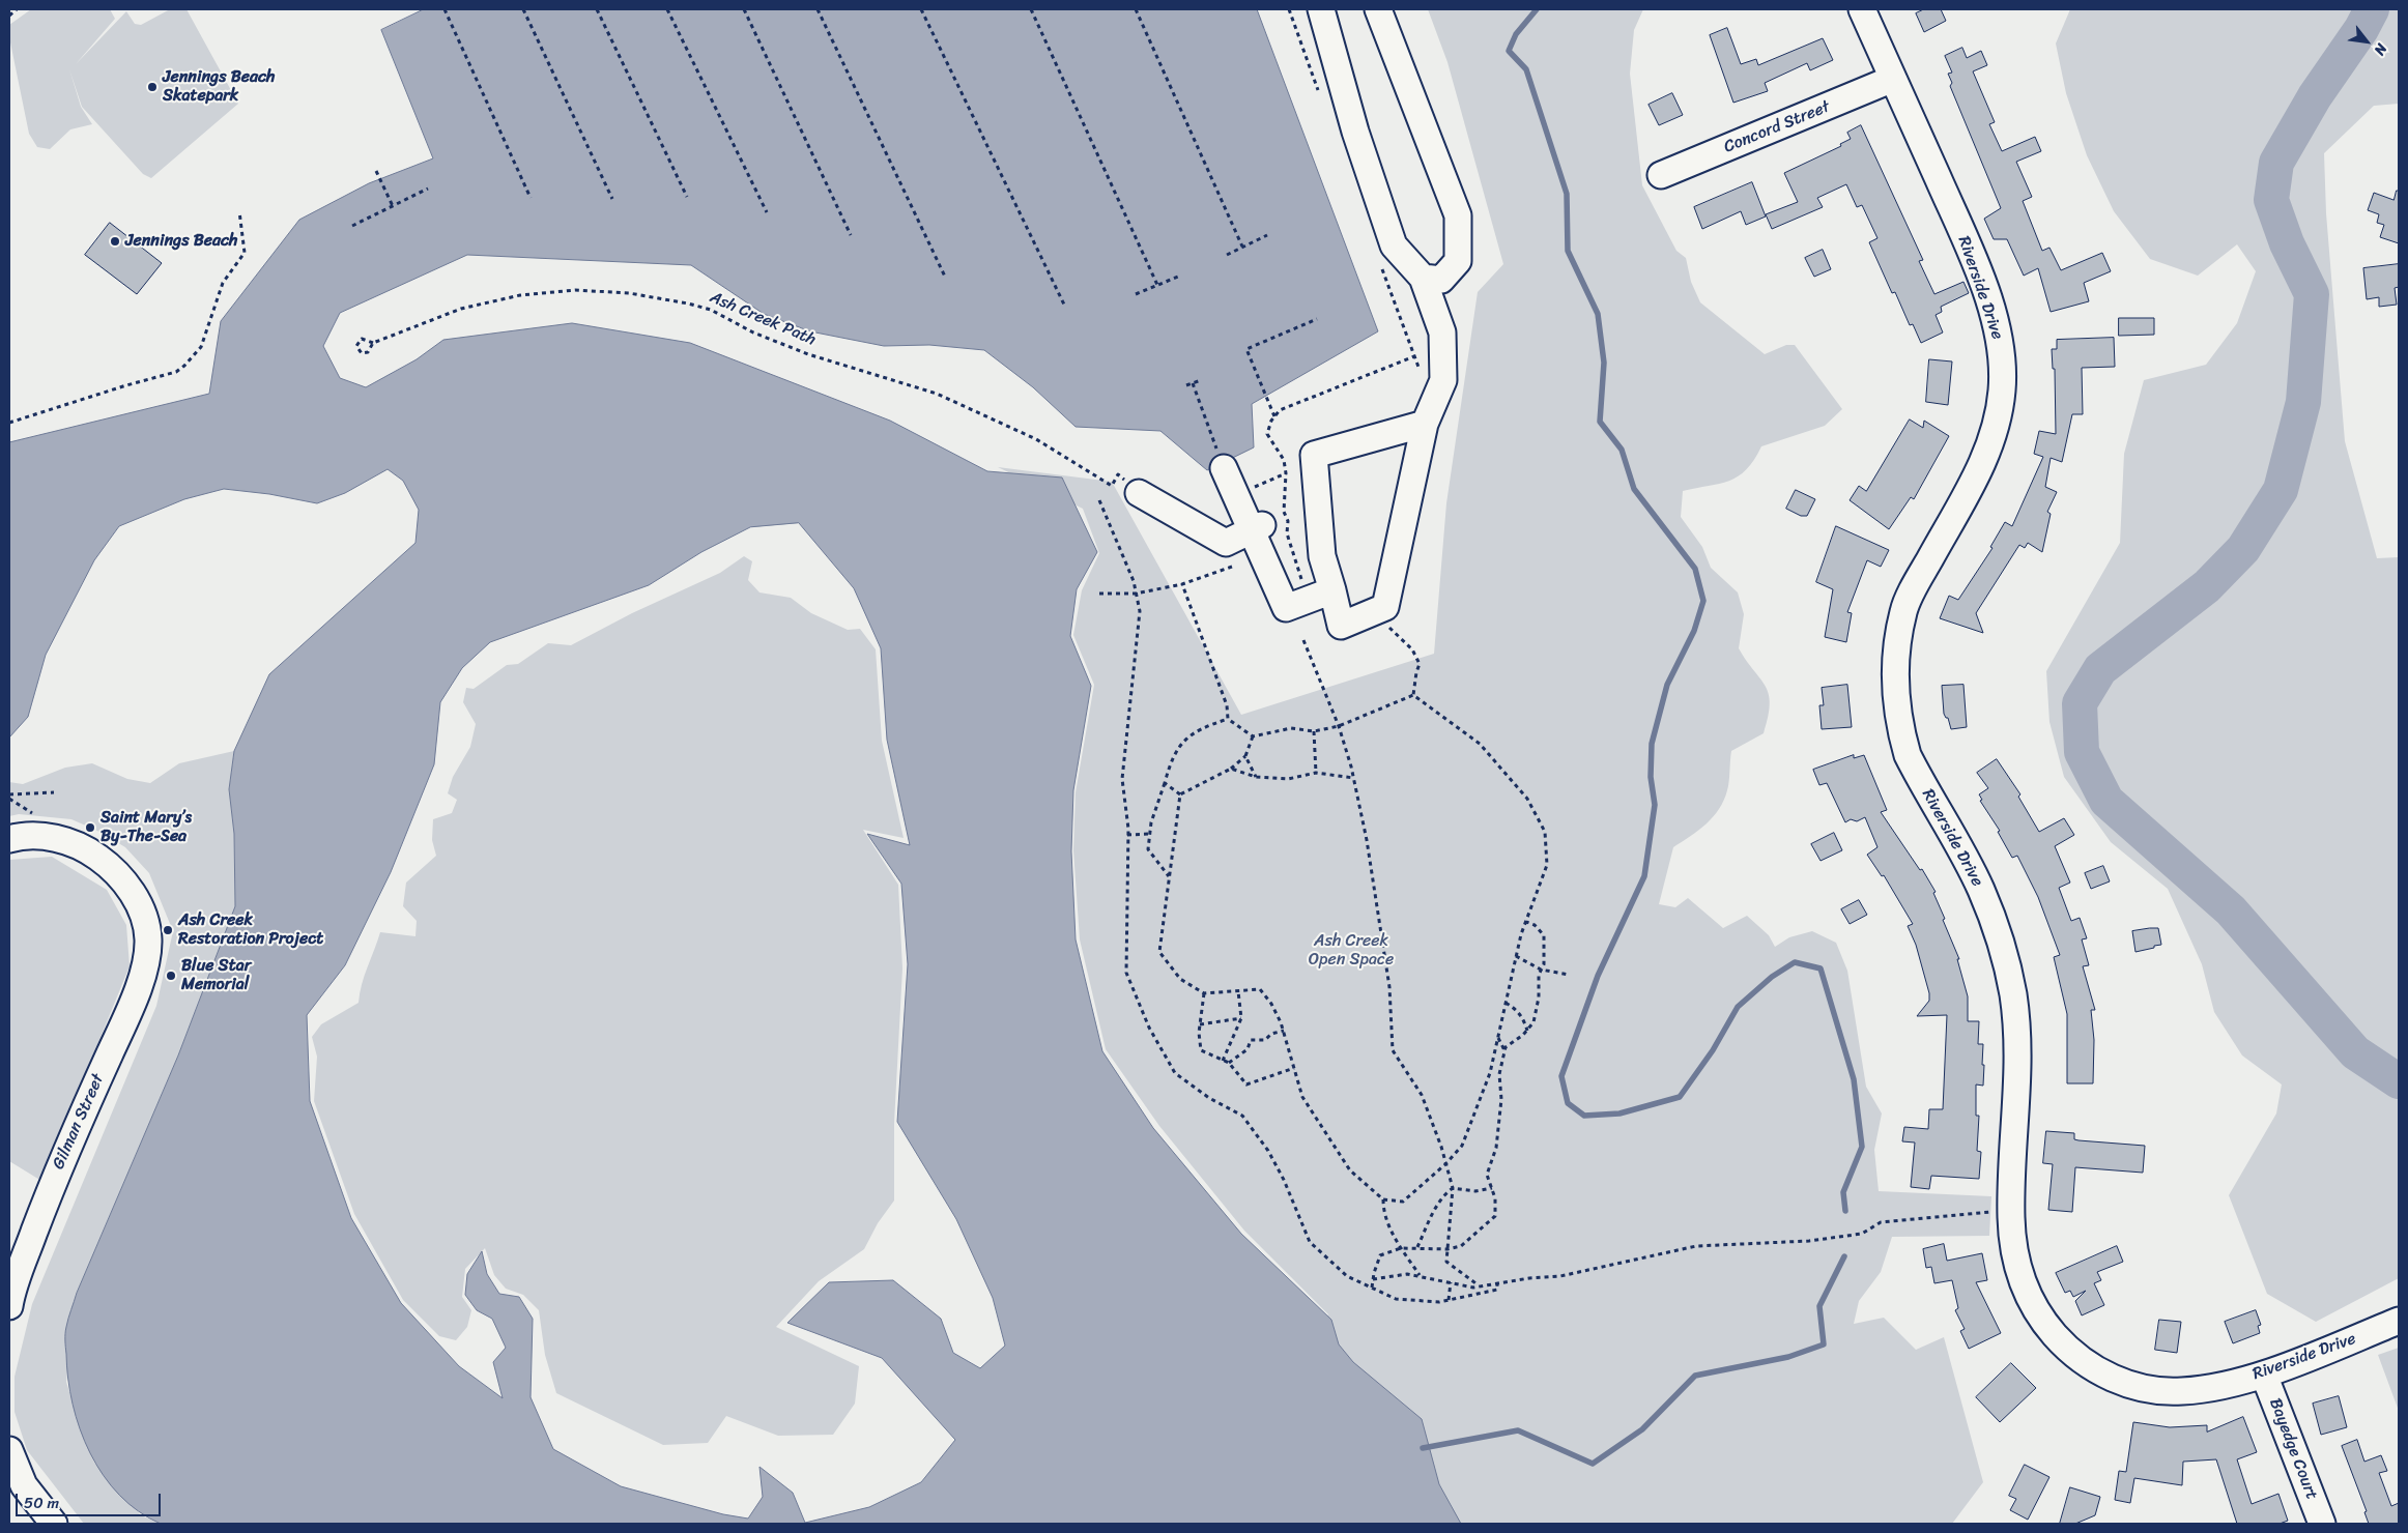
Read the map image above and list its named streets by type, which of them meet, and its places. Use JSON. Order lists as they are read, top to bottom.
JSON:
{
  "streets": {
    "street": [
      "Concord Street",
      "Riverside Drive",
      "Gilman Street",
      "Bayedge Court"
    ],
    "path": ["Ash Creek Path"]
  },
  "crossings": [
    ["Concord Street", "Riverside Drive"],
    ["Riverside Drive", "Bayedge Court"]
  ],
  "parks": ["Ash Creek Open Space"],
  "places": [
    "Jennings Beach Skatepark",
    "Jennings Beach",
    "Saint Mary’s By-The-Sea",
    "Ash Creek Restoration Project",
    "Blue Star Memorial"
  ],
  "scale_bar": "50 m",
  "north": "bottom right"
}
